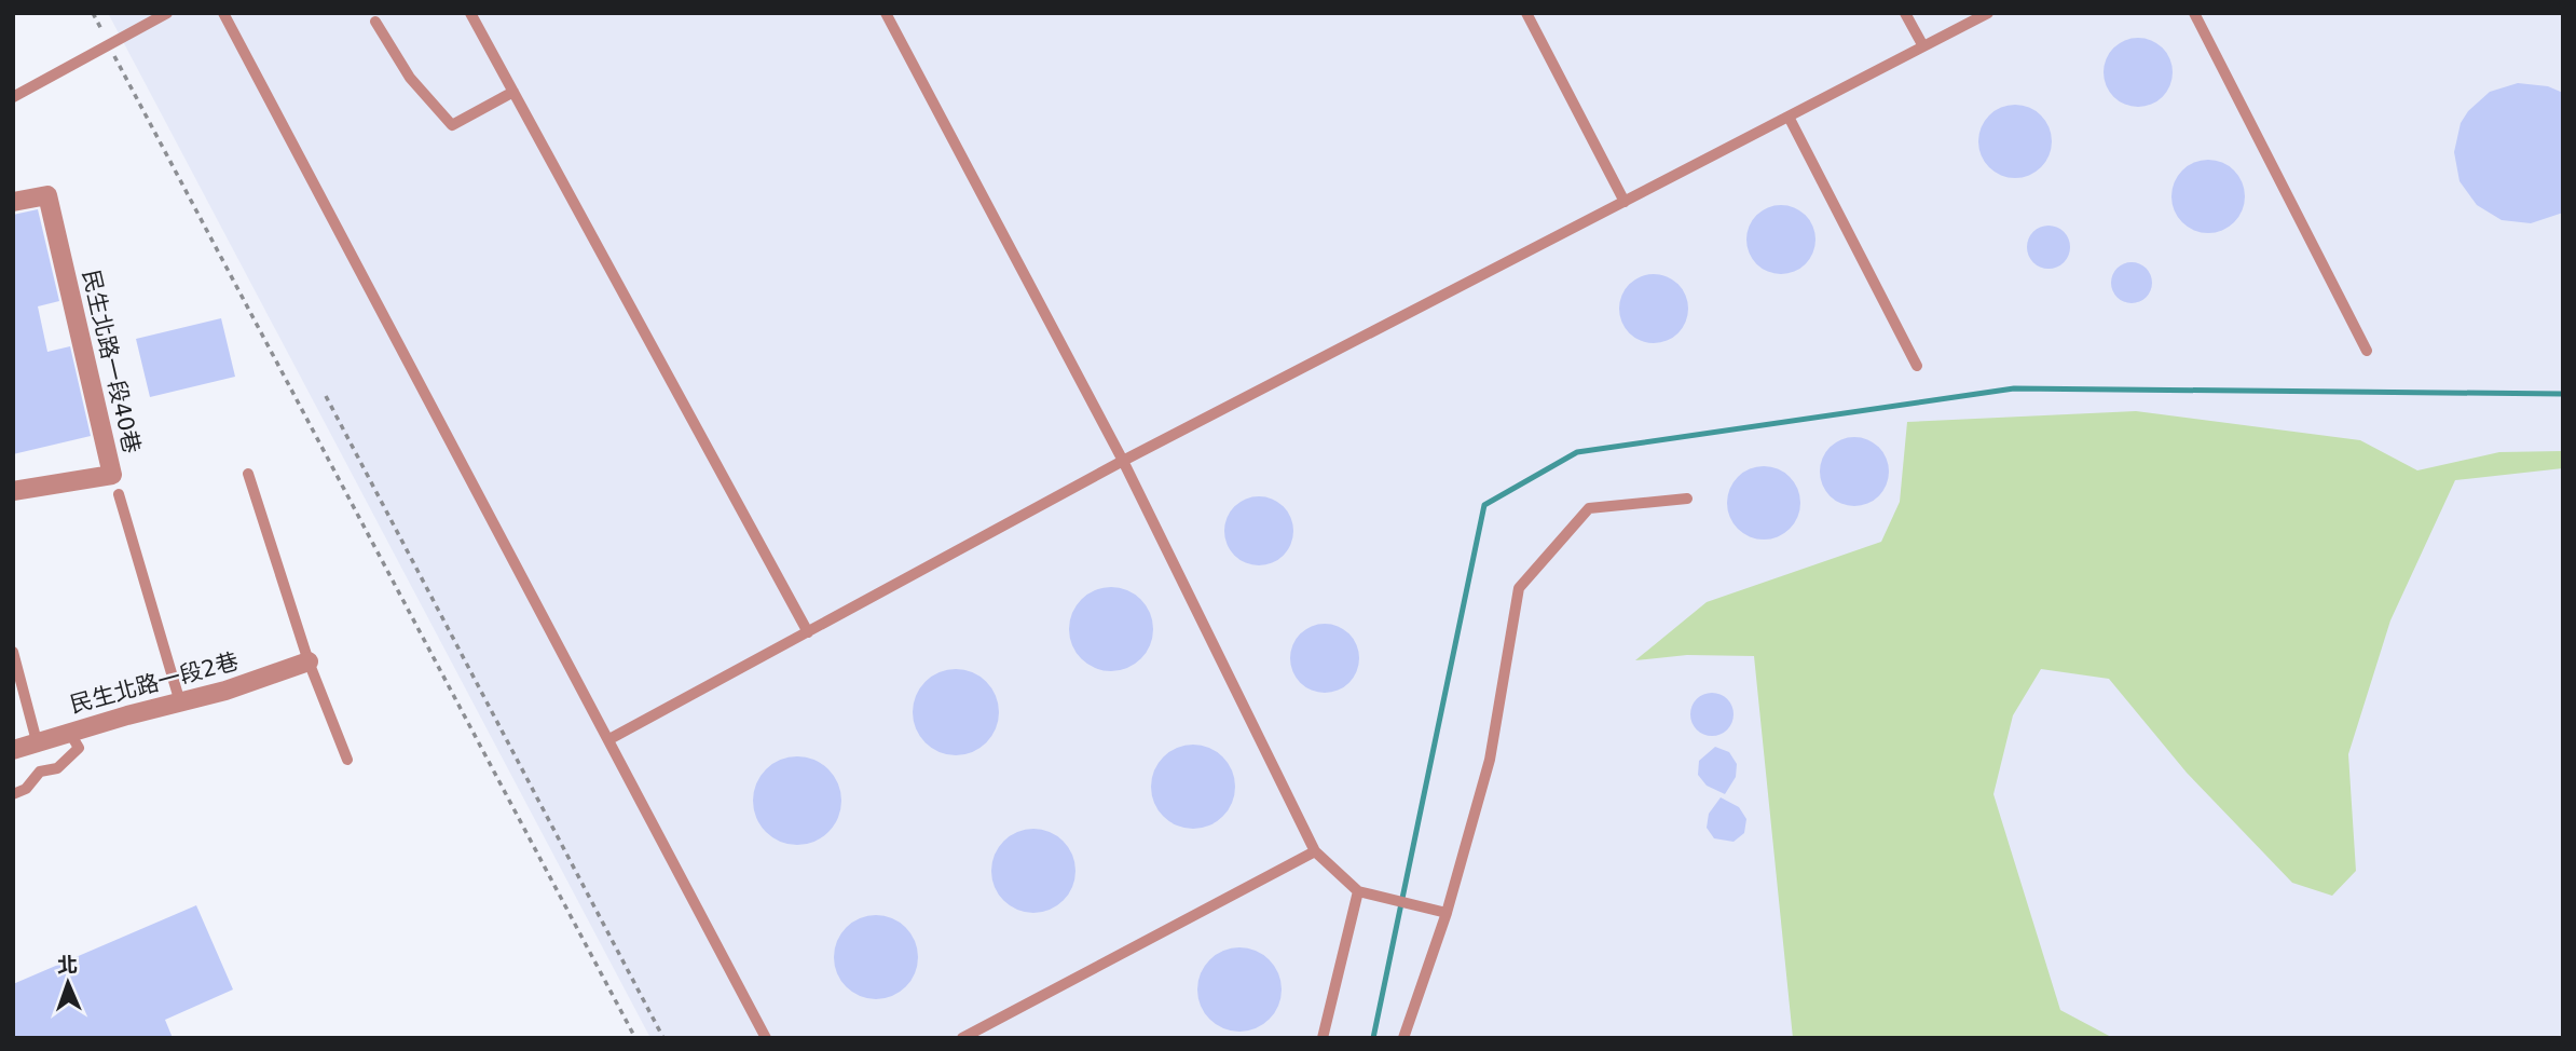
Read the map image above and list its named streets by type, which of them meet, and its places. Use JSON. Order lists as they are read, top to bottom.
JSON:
{
  "streets": {
    "street": ["民生北路一段40巷", "民生北路一段2巷"]
  },
  "north": "top"
}
